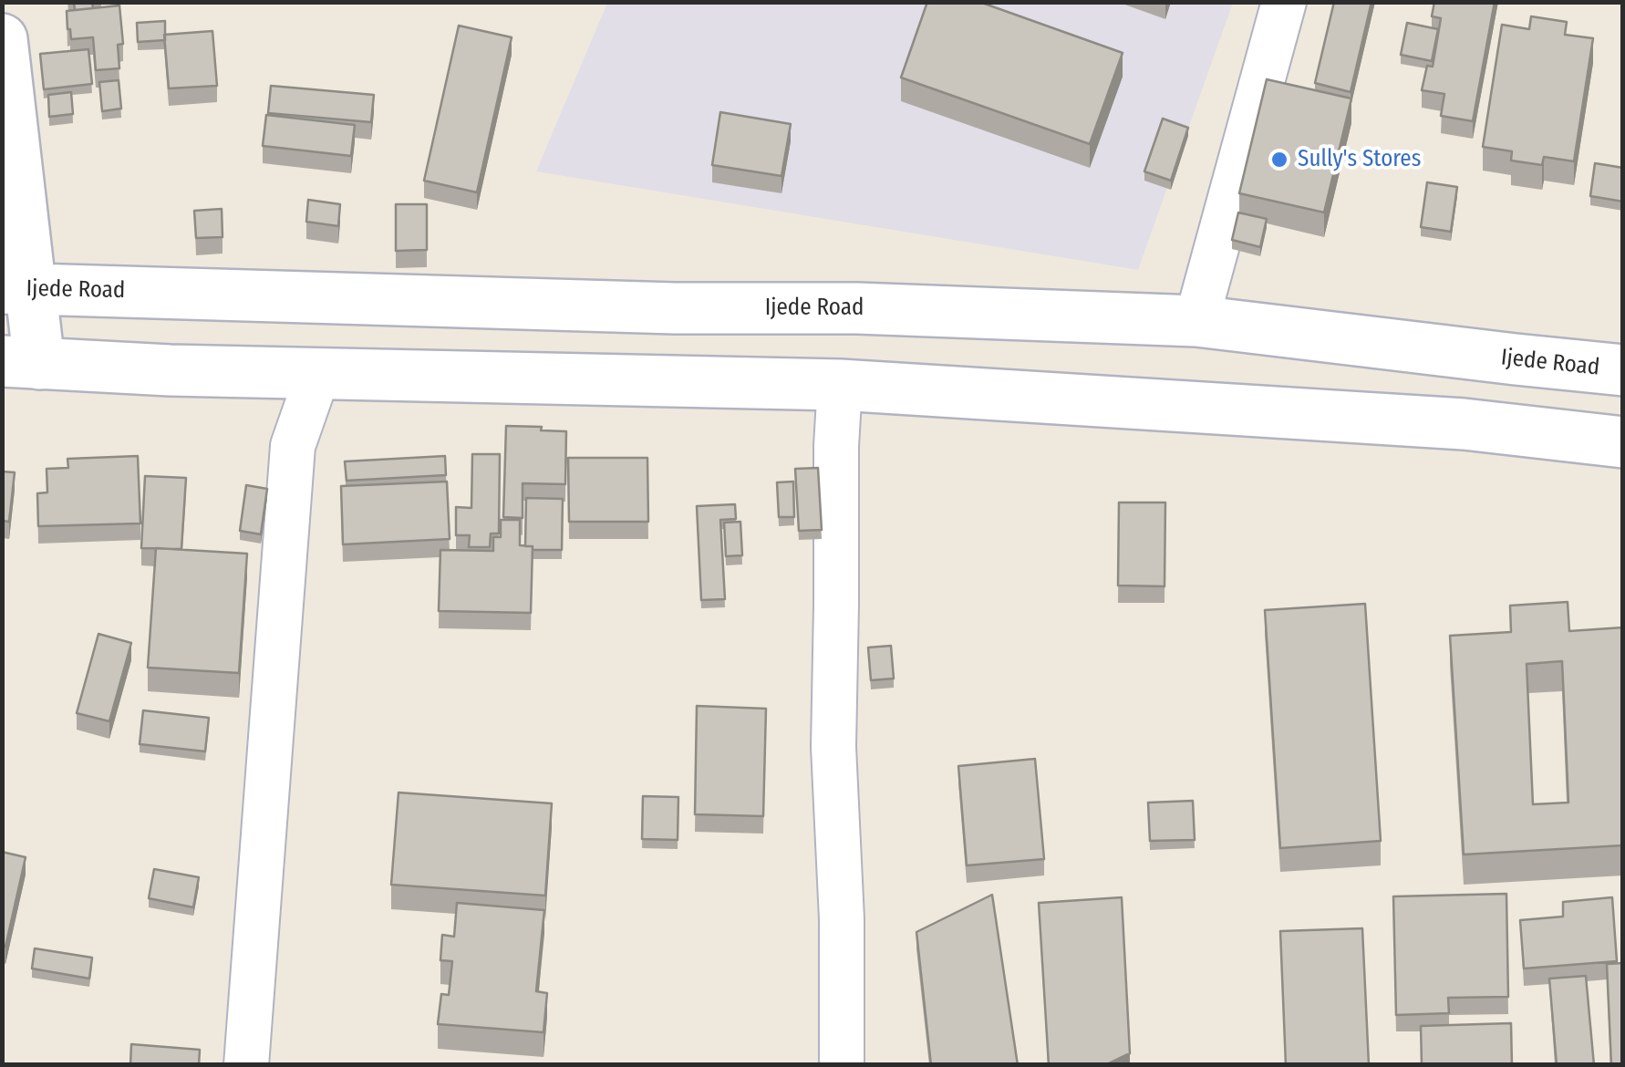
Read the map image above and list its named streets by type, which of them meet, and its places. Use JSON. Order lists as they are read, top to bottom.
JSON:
{
  "streets": {
    "main road": ["Ijede Road"]
  },
  "places": ["Sully's Stores"]
}
